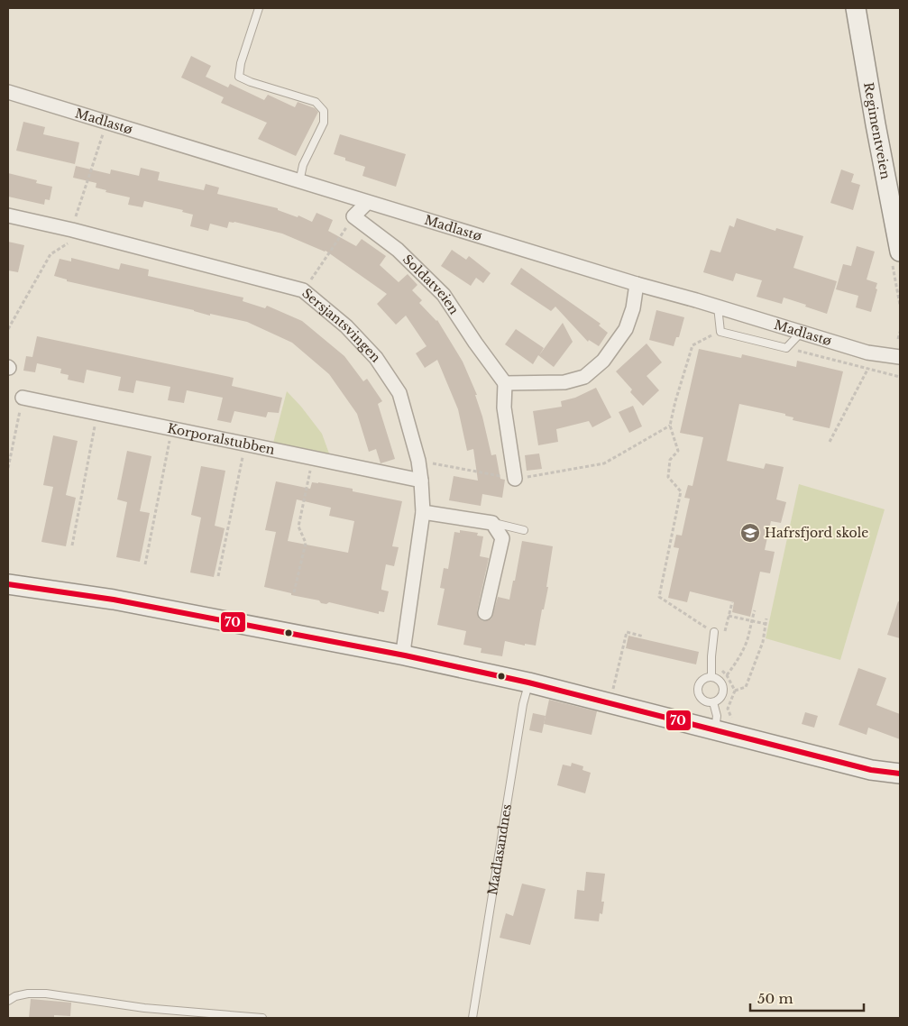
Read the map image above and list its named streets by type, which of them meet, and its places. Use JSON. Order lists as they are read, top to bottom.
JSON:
{
  "streets": {
    "street": [
      "Madlastø",
      "Regimentveien",
      "Soldatveien",
      "Sersjantsvingen",
      "Korporalstubben"
    ],
    "lane": ["Madlasandnes"]
  },
  "crossings": [
    ["Sersjantsvingen", "Korporalstubben"]
  ],
  "places": {
    "school or university": ["Hafrsfjord skole"]
  },
  "lines": ["transit line 70"],
  "scale_bar": "50 m"
}
